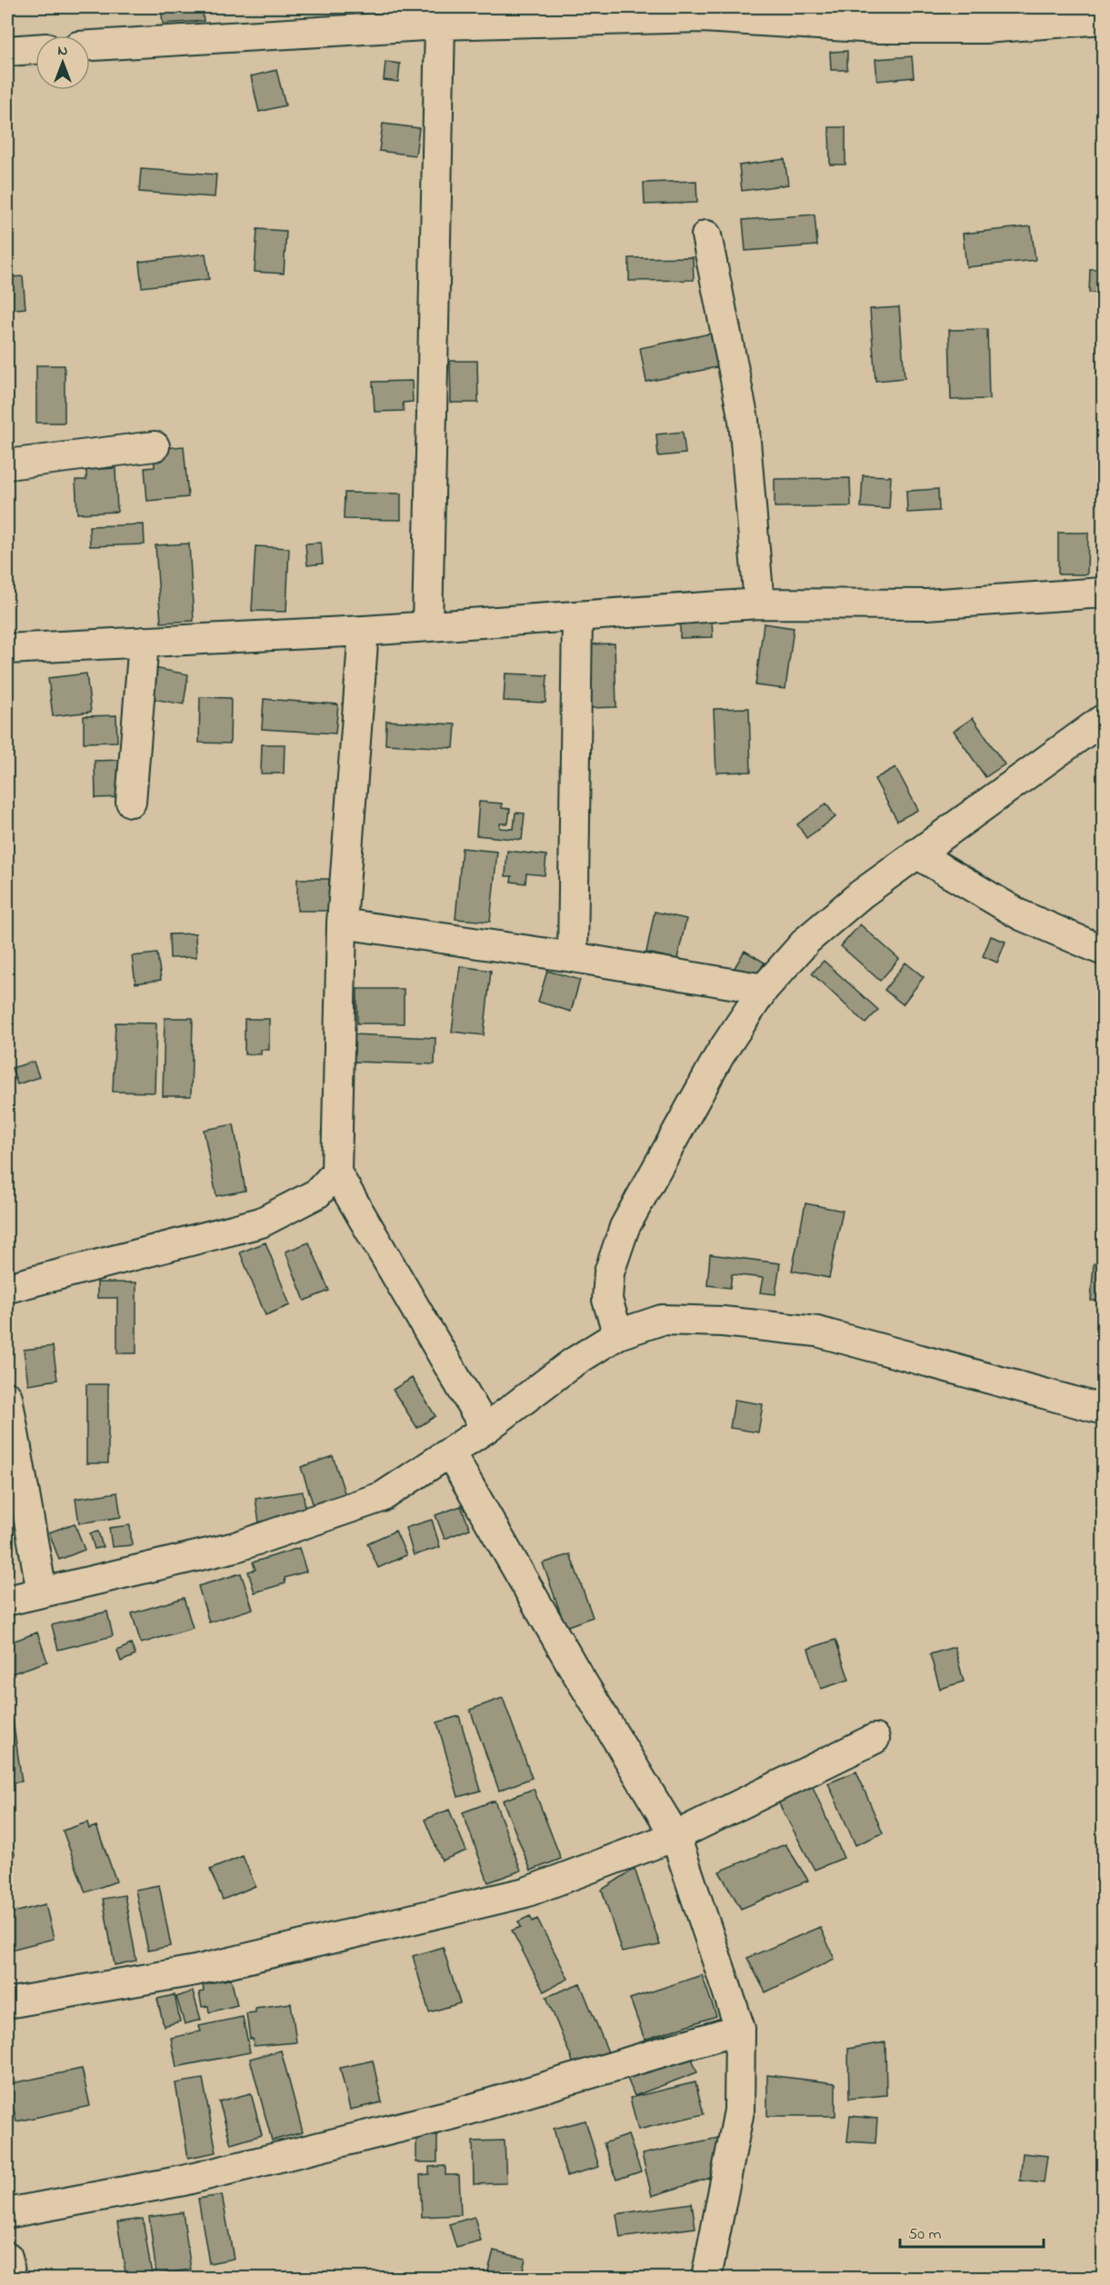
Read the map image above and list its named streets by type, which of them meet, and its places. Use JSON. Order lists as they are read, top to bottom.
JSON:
{
  "scale_bar": "50 m",
  "north": "top"
}
